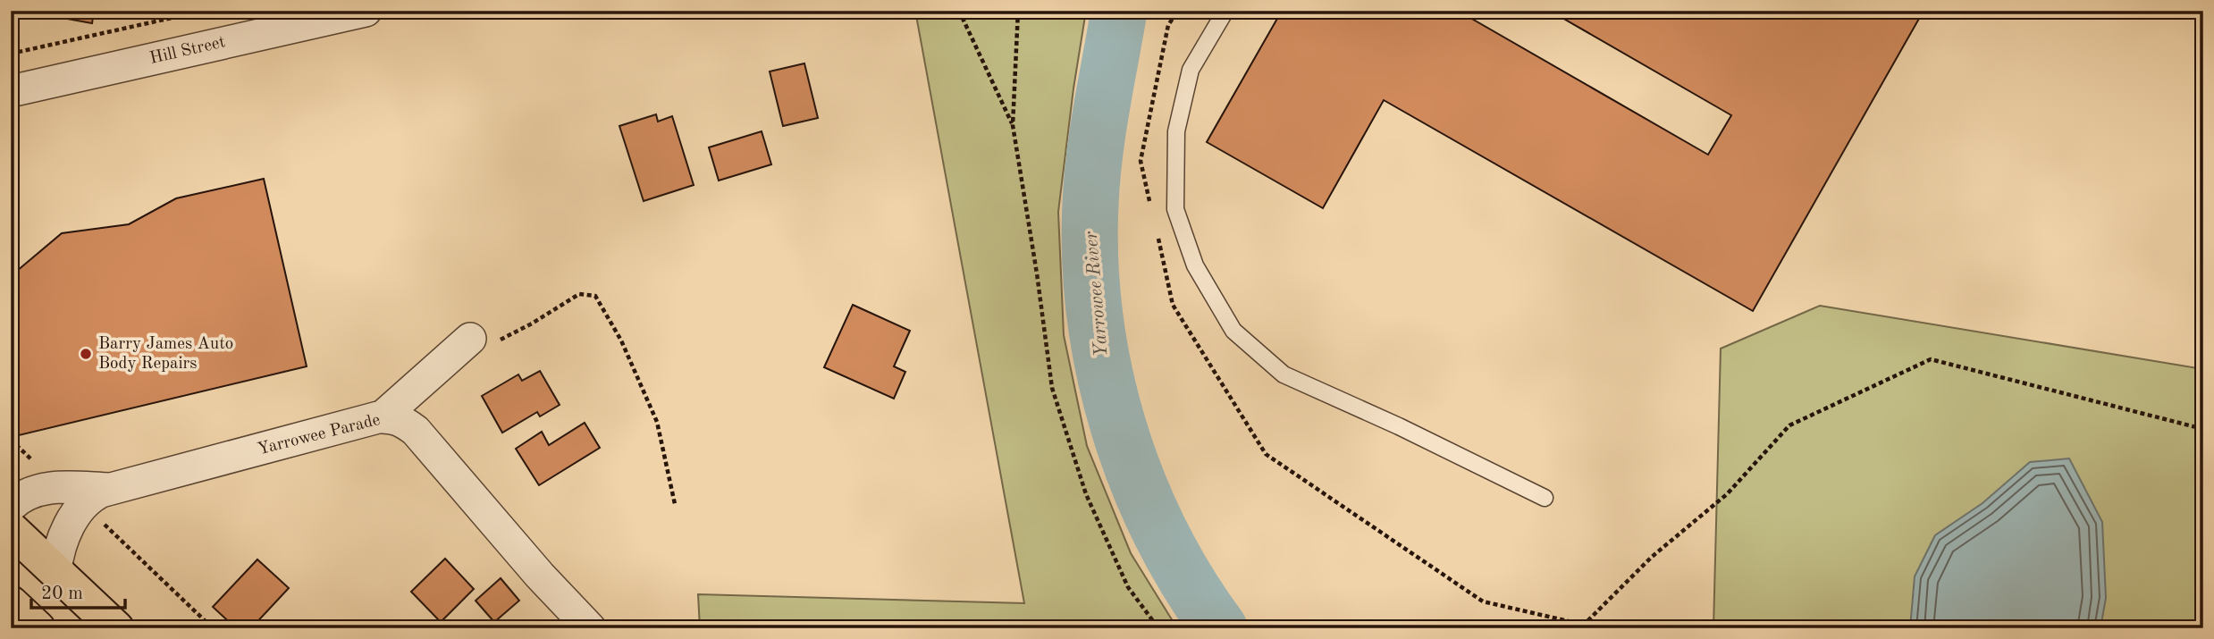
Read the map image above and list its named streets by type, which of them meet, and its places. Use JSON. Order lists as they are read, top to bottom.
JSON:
{
  "streets": {
    "street": ["Hill Street", "Yarrowee Parade"]
  },
  "water": ["Yarrowee River"],
  "places": ["Barry James Auto Body Repairs"],
  "scale_bar": "20 m"
}
